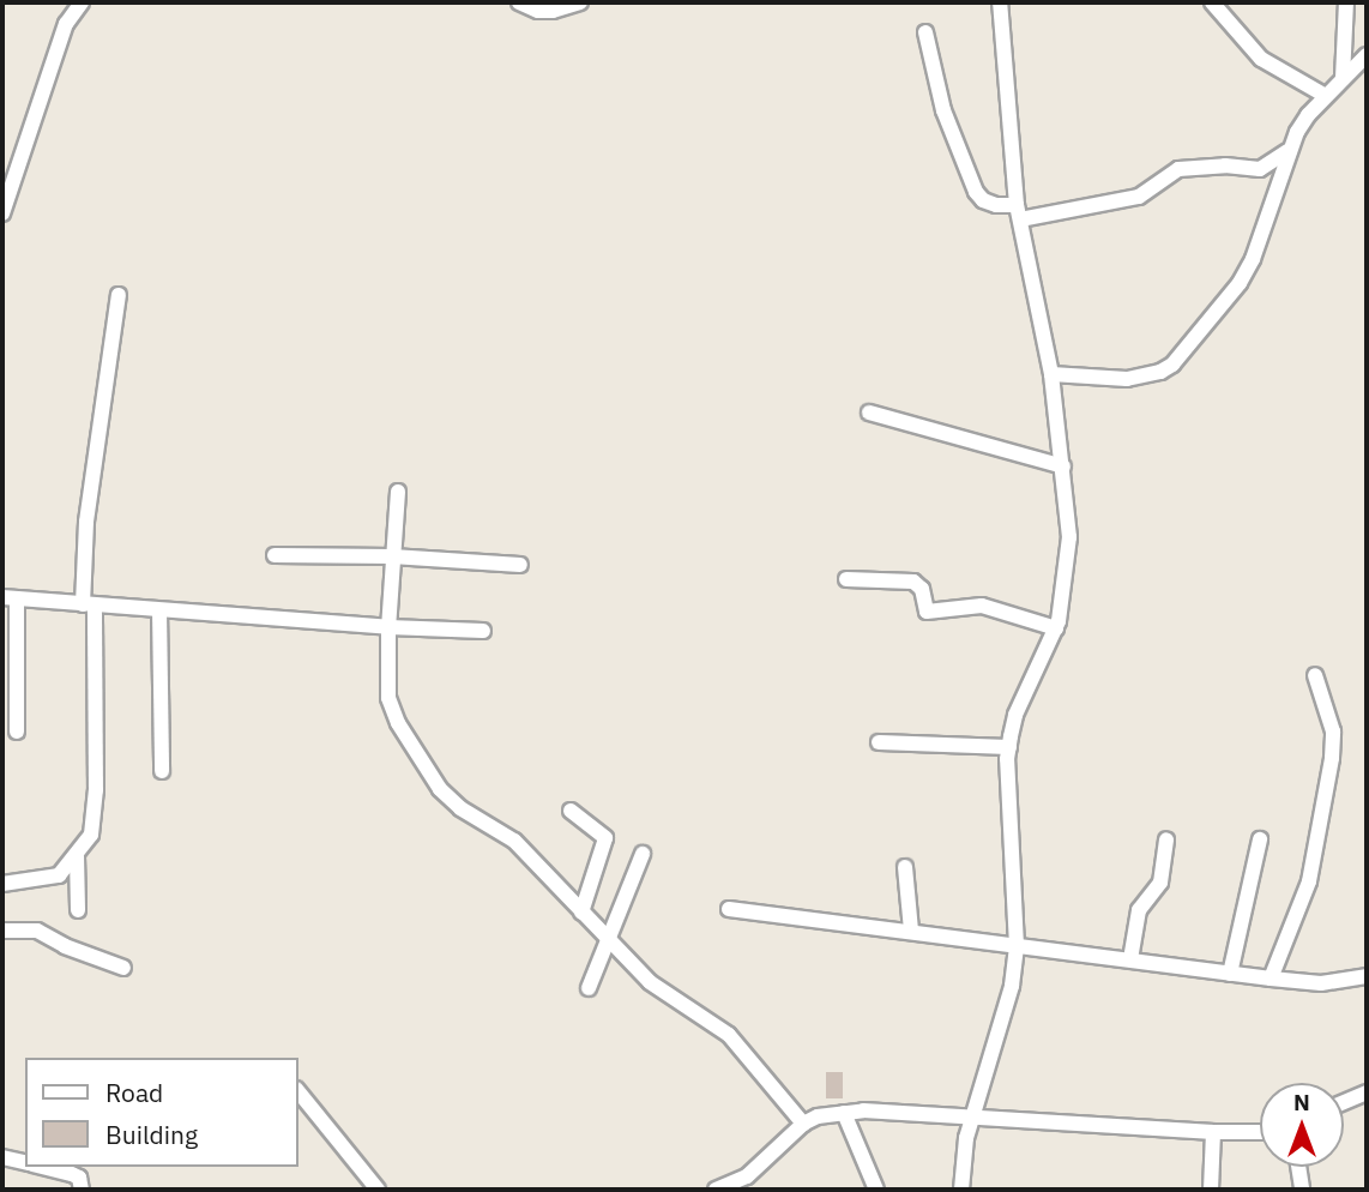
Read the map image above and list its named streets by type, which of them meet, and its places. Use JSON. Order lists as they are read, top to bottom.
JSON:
{
  "legend": ["Road", "Building"],
  "north": "top"
}
